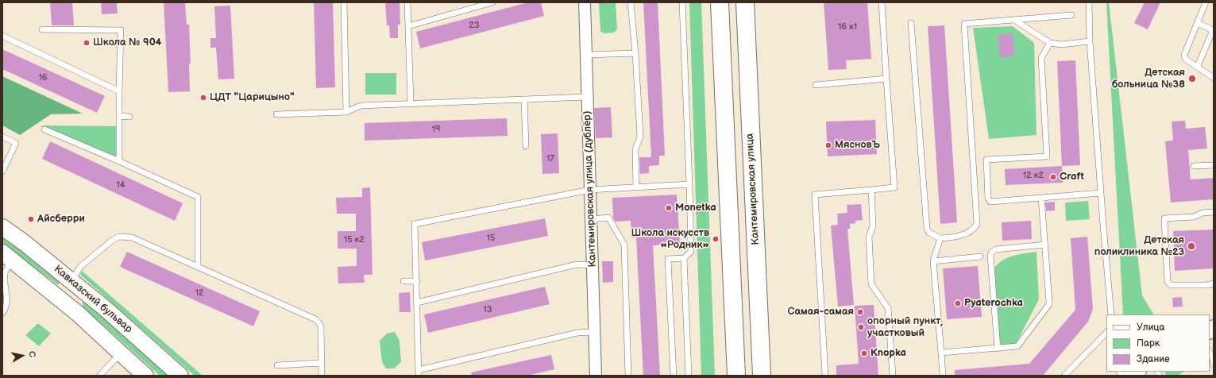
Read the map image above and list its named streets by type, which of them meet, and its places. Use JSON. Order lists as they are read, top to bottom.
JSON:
{
  "streets": {
    "main road": ["Кантемировская улица", "Кавказский бульвар"],
    "street": ["Кантемировская улица (дублёр)"]
  },
  "places": [
    "Школа № 904",
    "Детская больница №38",
    "ЦДТ \"Царицыно\"",
    "МясновЪ",
    "Craft",
    "Monetka",
    "Айсберри",
    "Школа искусств «Родник»",
    "Детская поликлиника №23",
    "Pyaterochka",
    "Самая-самая",
    "опорный пункт, участковый",
    "Knopka"
  ],
  "house_numbers": [
    "23",
    "16 к1",
    "16",
    "19",
    "17",
    "12 к2",
    "14",
    "15",
    "15 к2",
    "12",
    "13"
  ],
  "legend": ["Улица", "Парк", "Здание"],
  "north": "right"
}
